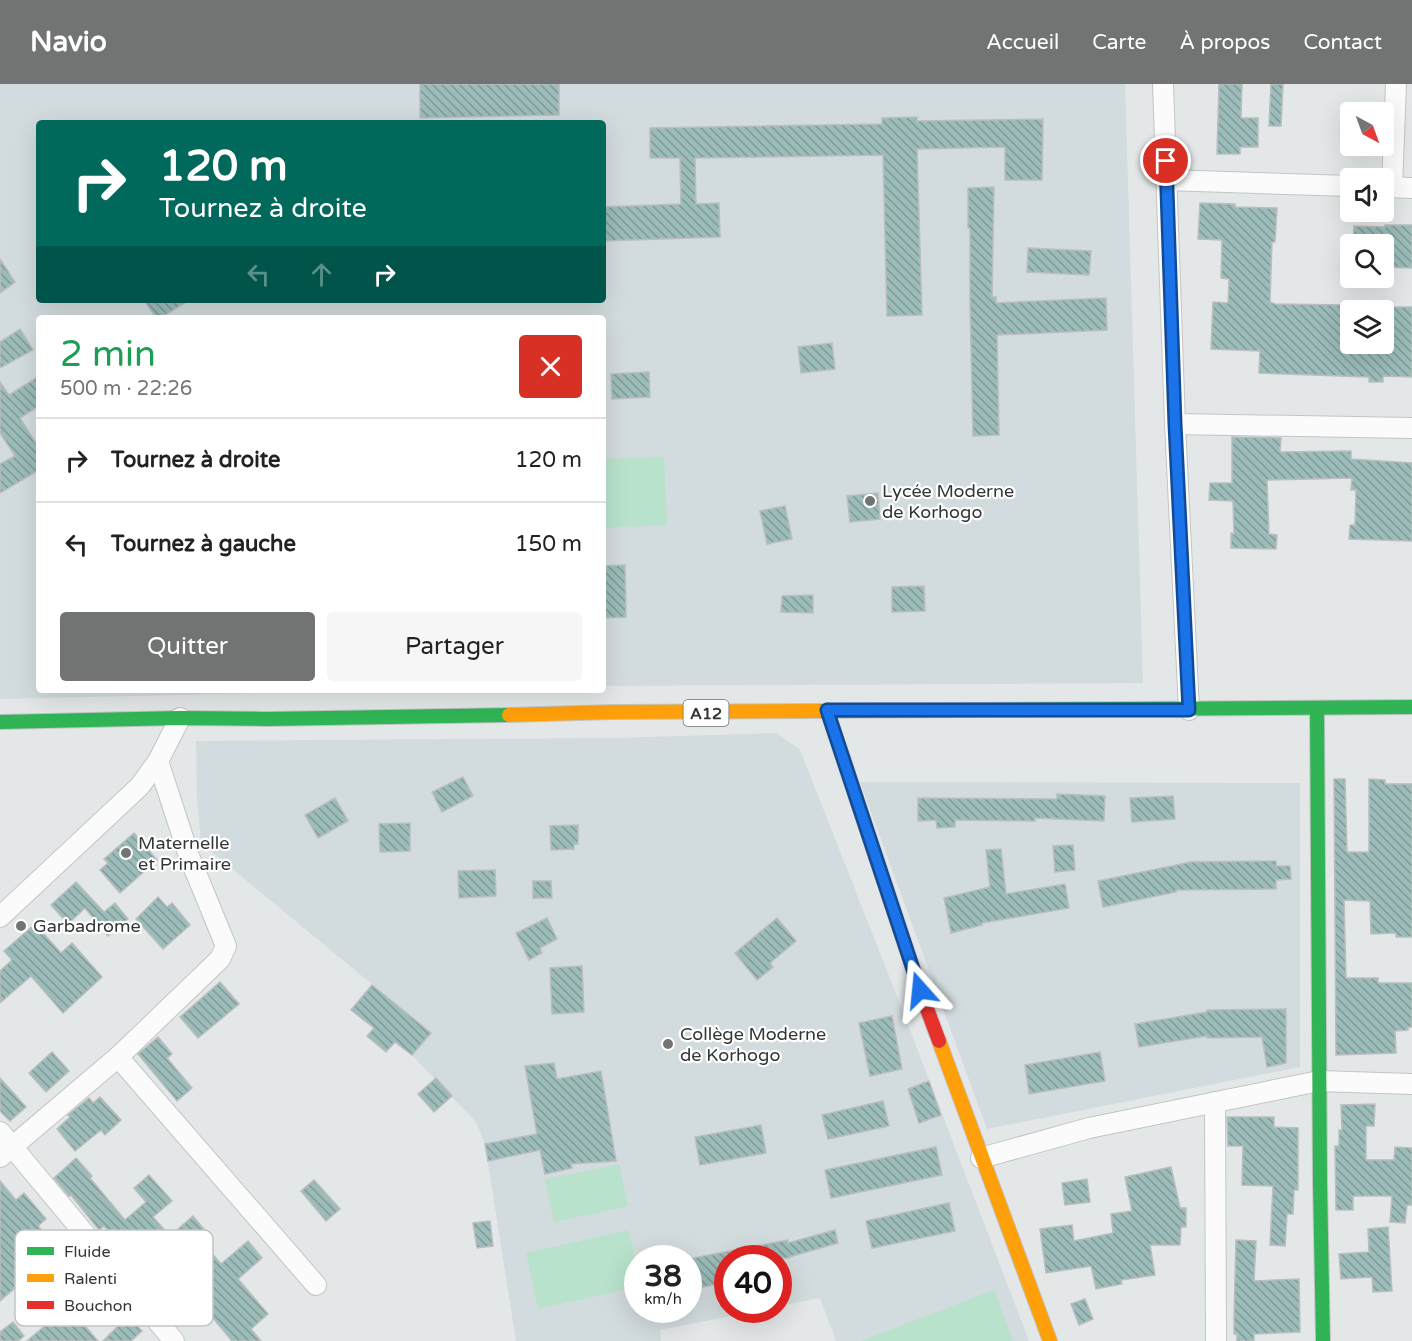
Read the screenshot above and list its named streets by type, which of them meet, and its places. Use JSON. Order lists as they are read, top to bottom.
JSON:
{
  "streets": {
    "main road": ["A12"]
  },
  "places": [
    "Lycée Moderne de Korhogo",
    "Maternelle et Primaire",
    "Garbadrome",
    "Collège Moderne de Korhogo"
  ],
  "legend": ["Fluide", "Ralenti", "Bouchon"],
  "north": "bottom right",
  "page": {
    "header": "Navio",
    "nav": [
      "Accueil",
      "Carte",
      "À propos",
      "Contact"
    ],
    "turn": ["120 m", "Tournez à droite"],
    "heading": ["2 min", "500 m · 22:26"],
    "list": [
      {
        "name": "Tournez à droite",
        "value": "120 m"
      },
      {
        "name": "Tournez à gauche",
        "value": "150 m"
      }
    ],
    "buttons": ["Quitter", "Partager"],
    "speed": "38 km/h",
    "limit": "40"
  }
}
